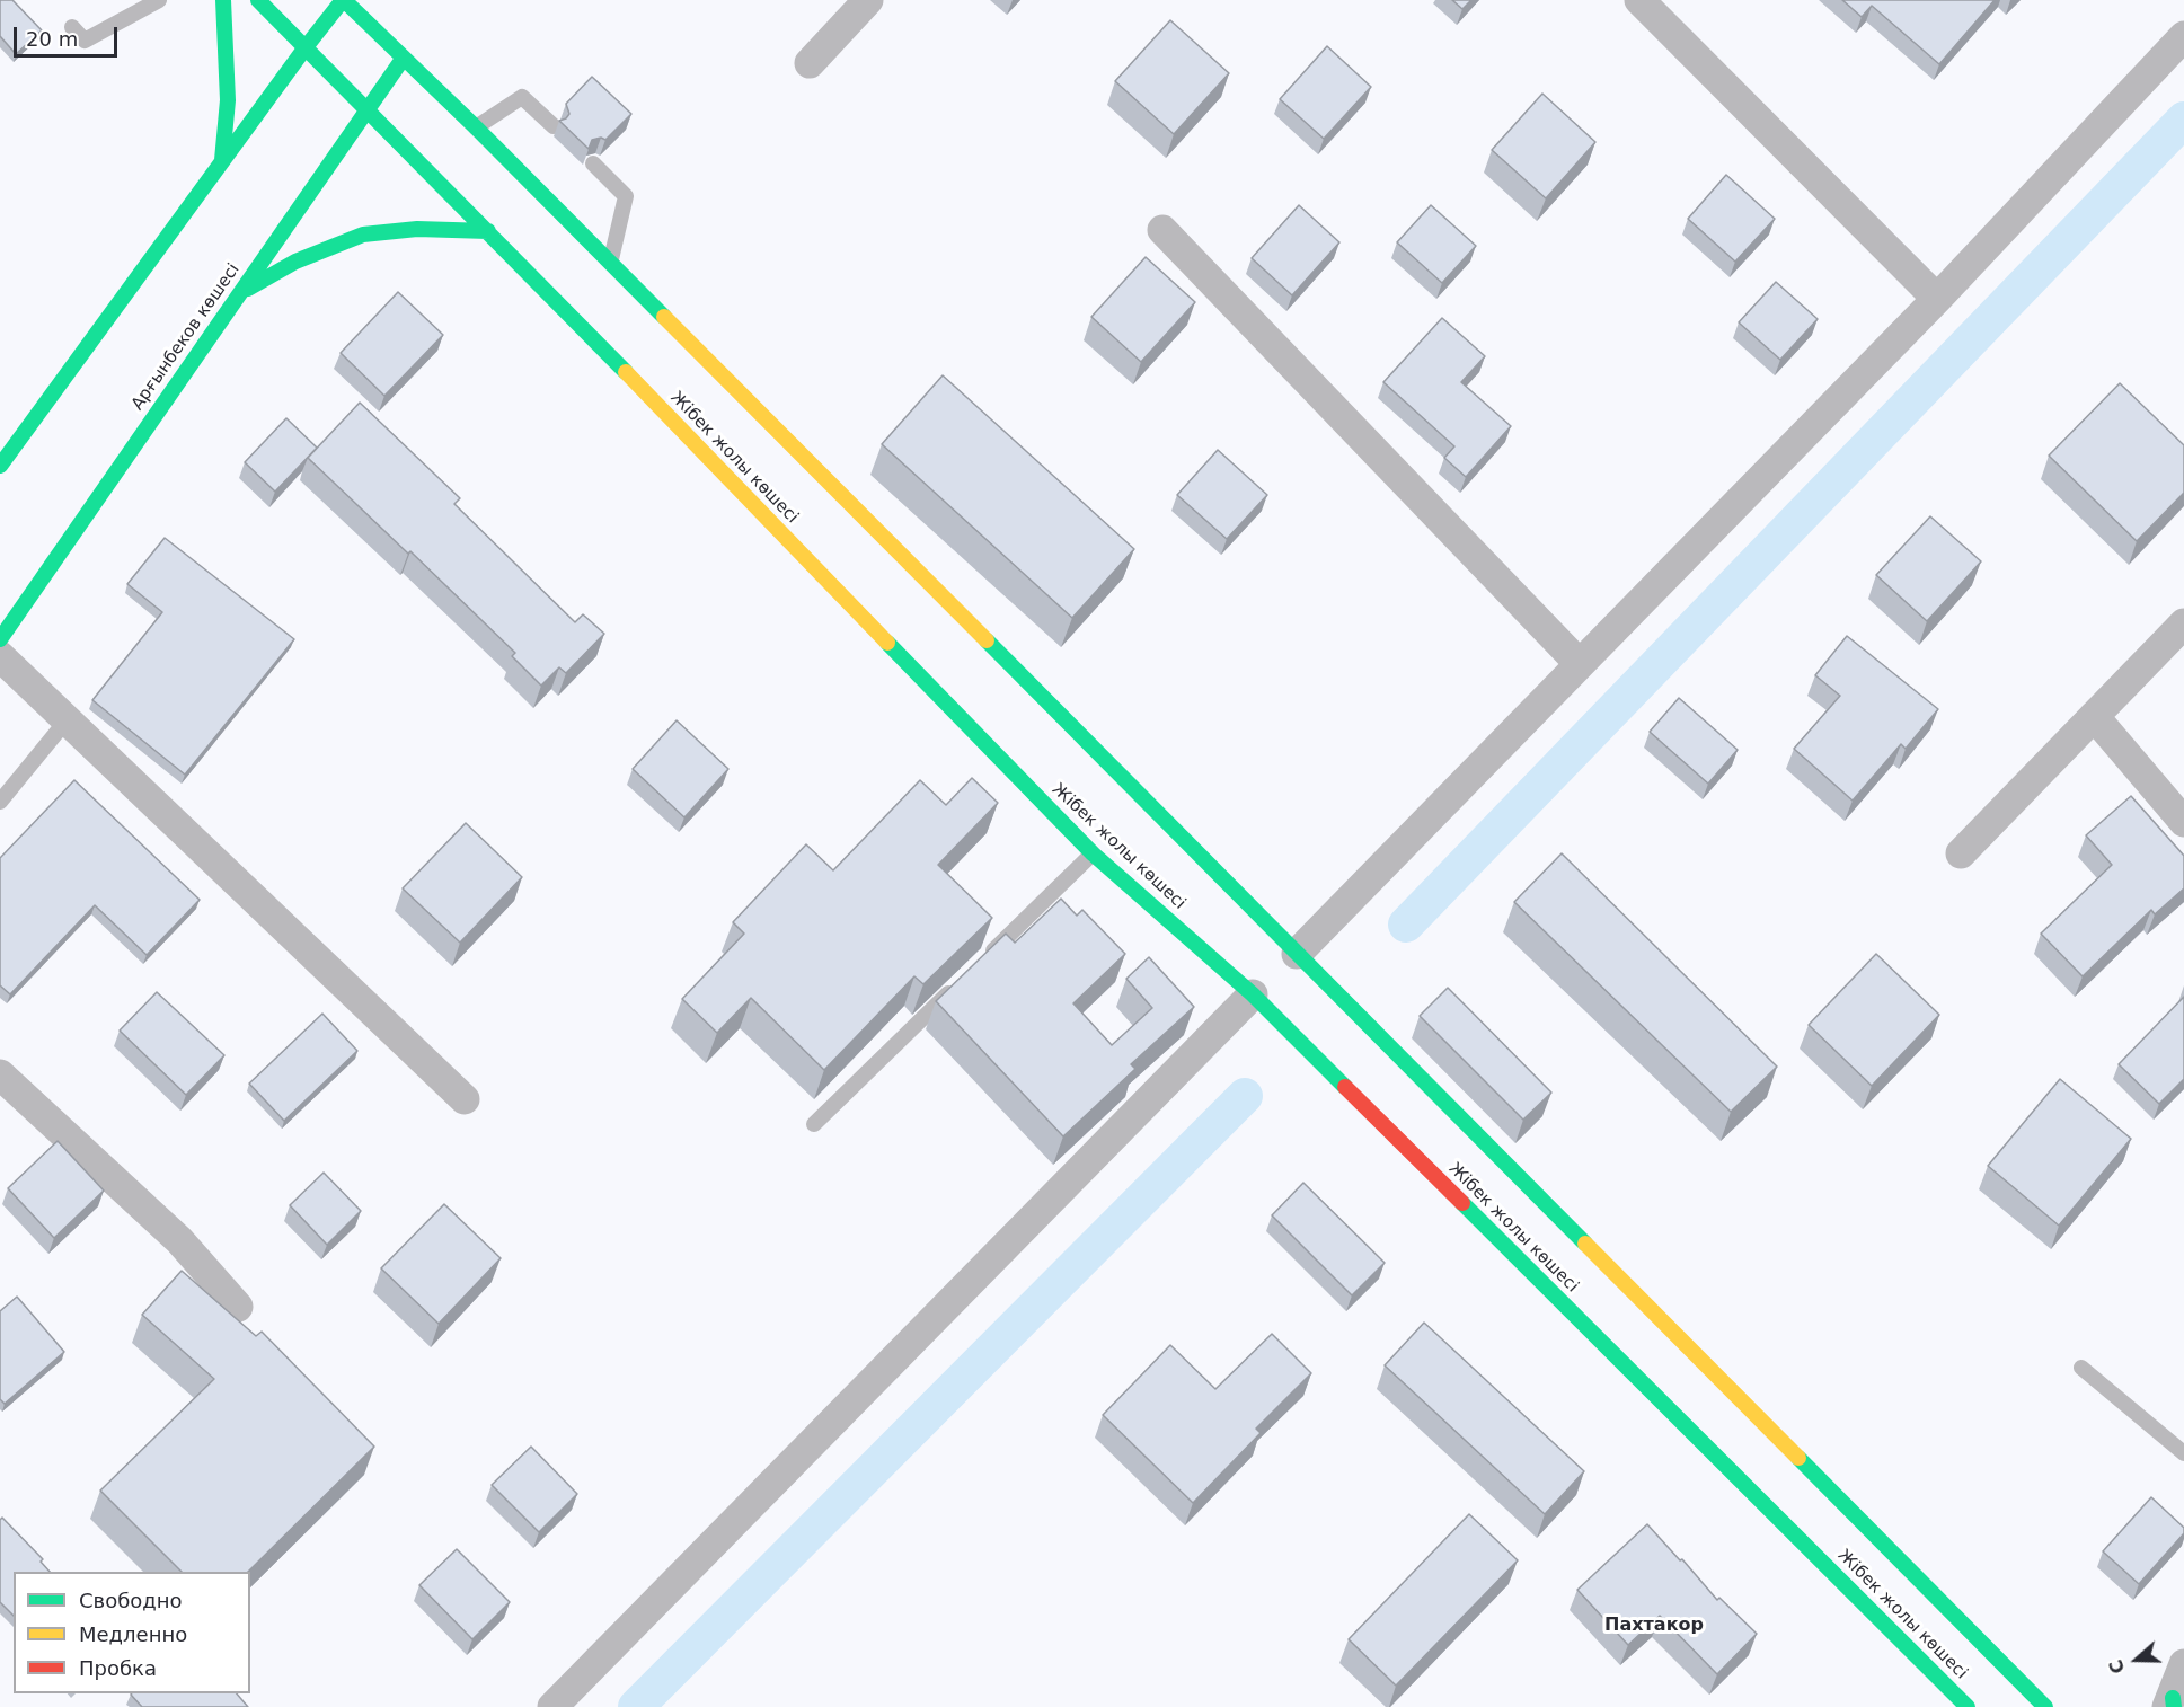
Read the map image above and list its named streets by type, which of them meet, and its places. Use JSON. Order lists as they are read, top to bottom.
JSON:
{
  "streets": {
    "main road": ["Арғынбеков көшесі", "Жібек жолы көшесі"]
  },
  "crossings": [
    ["Арғынбеков көшесі", "Жібек жолы көшесі"]
  ],
  "districts": ["Пахтакор"],
  "legend": ["Свободно", "Медленно", "Пробка"],
  "scale_bar": "20 m",
  "north": "left"
}
